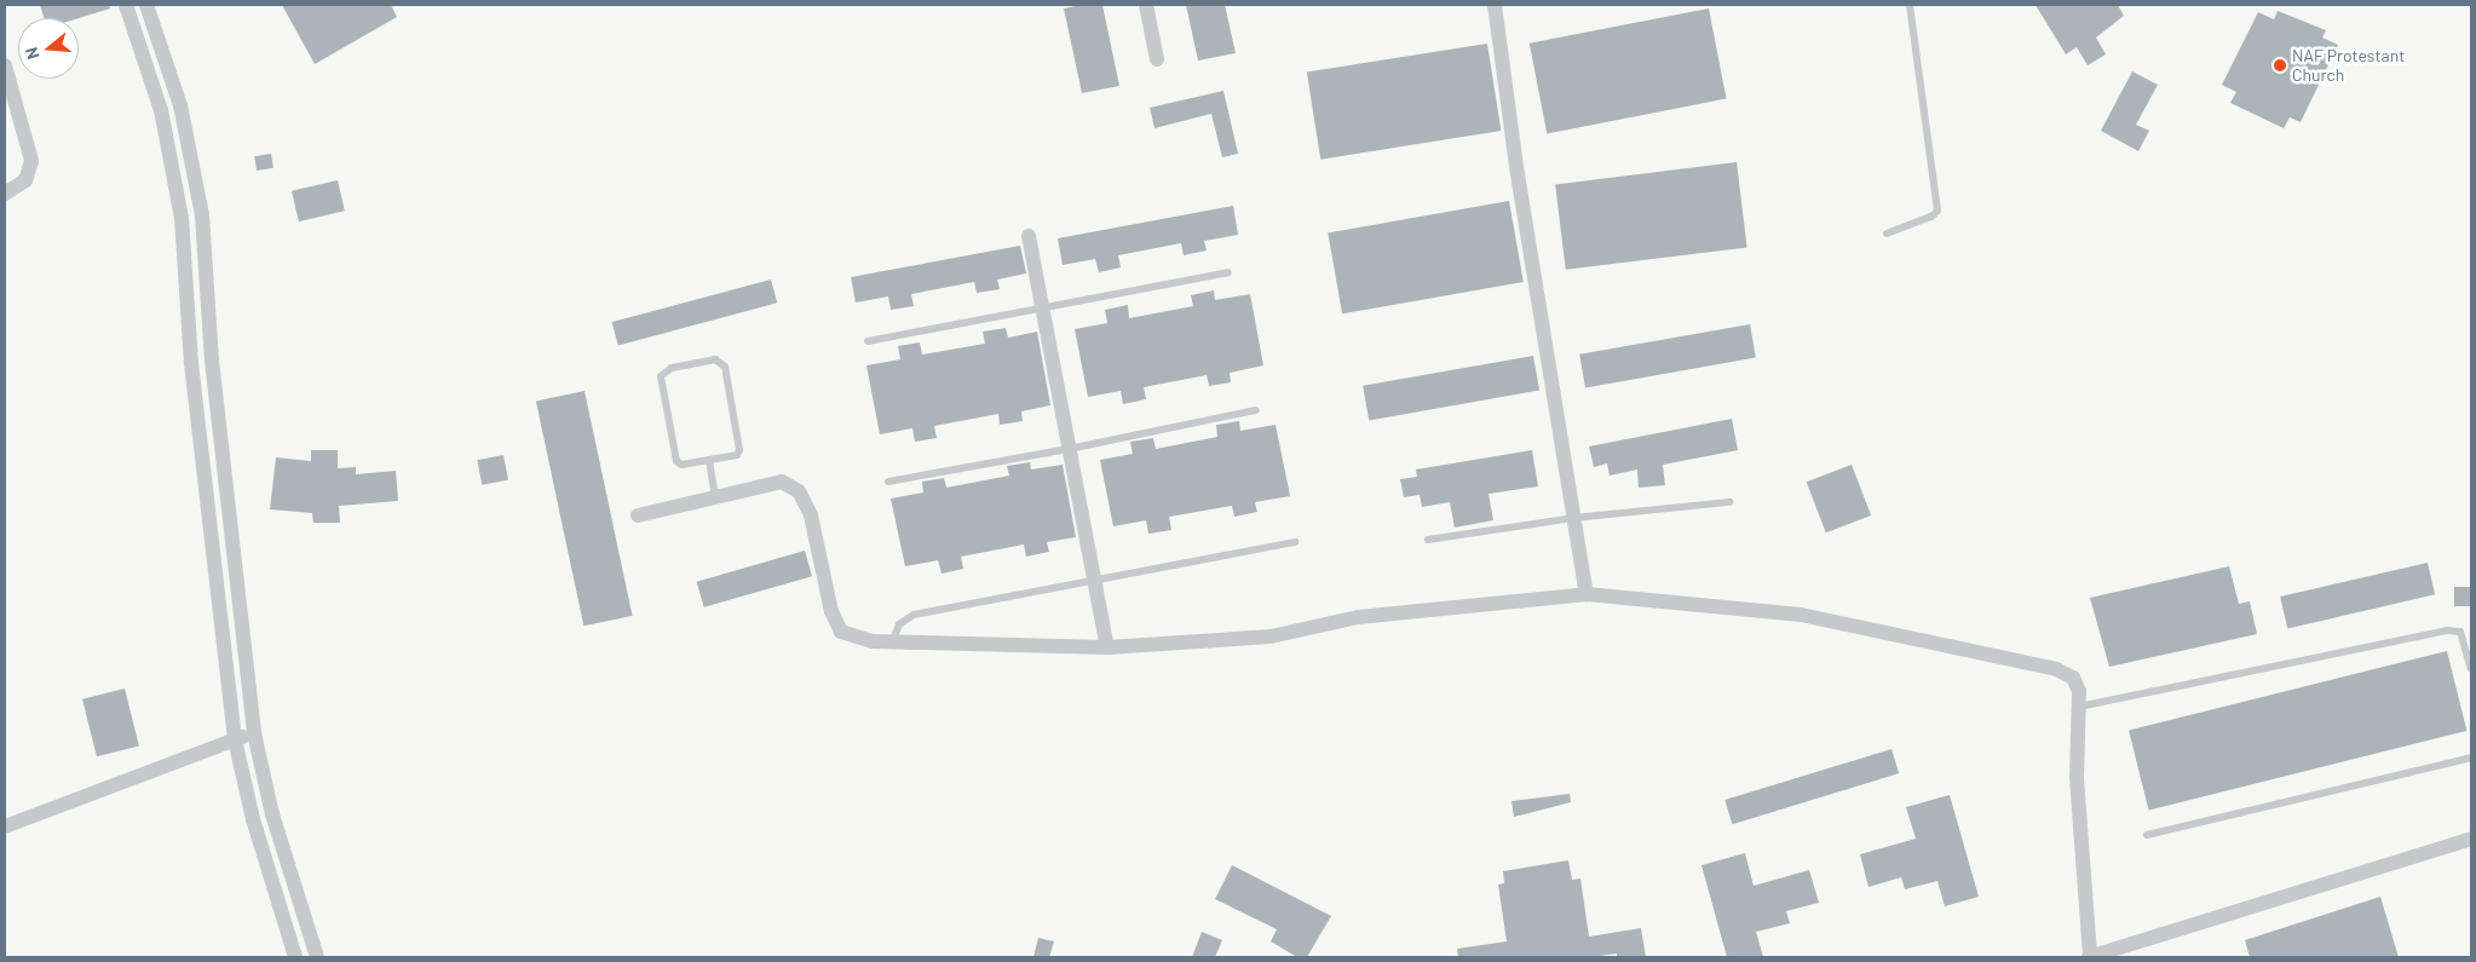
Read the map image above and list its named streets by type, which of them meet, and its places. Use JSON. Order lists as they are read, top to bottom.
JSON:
{
  "places": ["NAF Protestant Church"],
  "north": "left"
}
